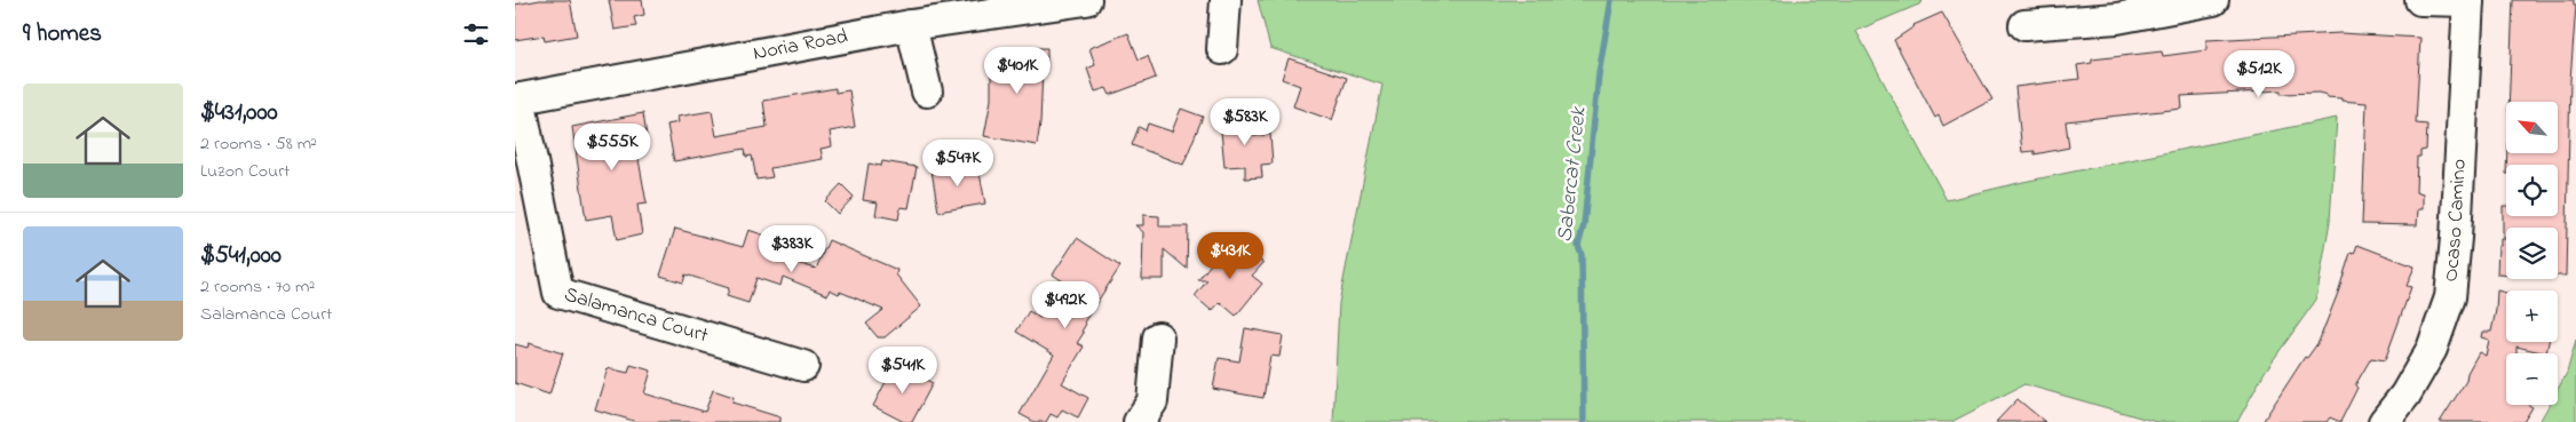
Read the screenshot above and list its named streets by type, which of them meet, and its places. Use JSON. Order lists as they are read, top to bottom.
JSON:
{
  "streets": {
    "street": ["Noria Road", "Ocaso Camino", "Salamanca Court"]
  },
  "crossings": [
    ["Noria Road", "Salamanca Court"]
  ],
  "water": ["Sabercat Creek"],
  "north": "top left",
  "page": {
    "heading": "9 homes",
    "price": [
      "$401K",
      "$512K",
      "$583K",
      "$555K",
      "$547K",
      "$383K",
      "$431K",
      "$492K",
      "$541K"
    ],
    "list": [
      {
        "name": "$431,000",
        "note": "2 rooms · 58 m² · Luzon Court"
      },
      {
        "name": "$541,000",
        "note": "2 rooms · 70 m² · Salamanca Court"
      }
    ],
    "map_buttons": ["+", "−"]
  }
}
